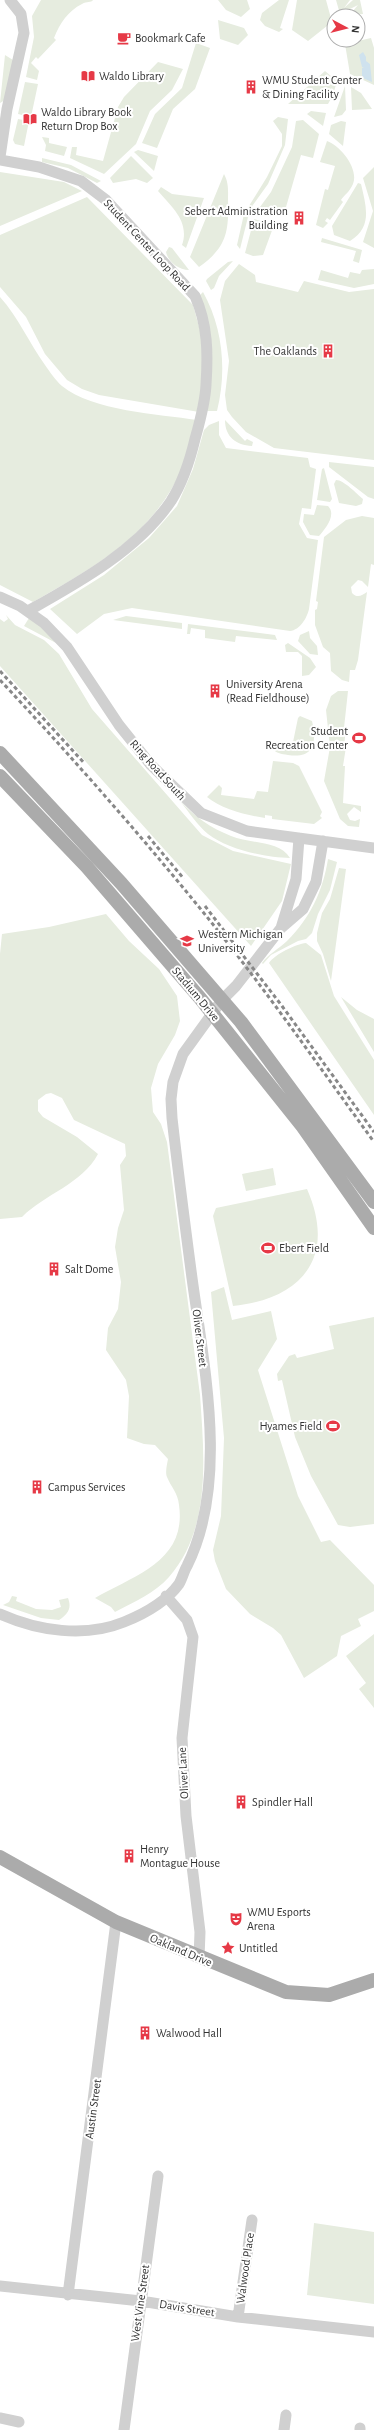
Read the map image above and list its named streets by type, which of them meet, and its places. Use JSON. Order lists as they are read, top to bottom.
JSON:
{
  "streets": {
    "main road": ["Stadium Drive", "Oakland Drive"],
    "street": [
      "Student Center Loop Road",
      "Ring Road South",
      "Oliver Street",
      "Oliver Lane",
      "Austin Street",
      "Walwood Place",
      "West Vine Street",
      "Davis Street"
    ]
  },
  "crossings": [
    ["Student Center Loop Road", "Ring Road South"],
    ["Ring Road South", "Oliver Street"],
    ["Stadium Drive", "Oliver Street"],
    ["Oliver Street", "Oliver Lane"],
    ["Oliver Lane", "Oakland Drive"],
    ["Oakland Drive", "Austin Street"],
    ["Austin Street", "Davis Street"],
    ["Walwood Place", "Davis Street"],
    ["West Vine Street", "Davis Street"]
  ],
  "places": {
    "cafe": ["Bookmark Cafe"],
    "library": ["Waldo Library", "Waldo Library Book Return Drop Box"],
    "building": [
      "WMU Student Center & Dining Facility",
      "Sebert Administration Building",
      "The Oaklands",
      "University Arena (Read Fieldhouse)",
      "Salt Dome",
      "Campus Services",
      "Spindler Hall",
      "Henry Montague House",
      "Walwood Hall"
    ],
    "sports": ["Student Recreation Center", "Ebert Field", "Hyames Field"],
    "school or university": ["Western Michigan University"],
    "theatre": ["WMU Esports Arena"],
    "place": ["Untitled"]
  },
  "north": "right"
}
